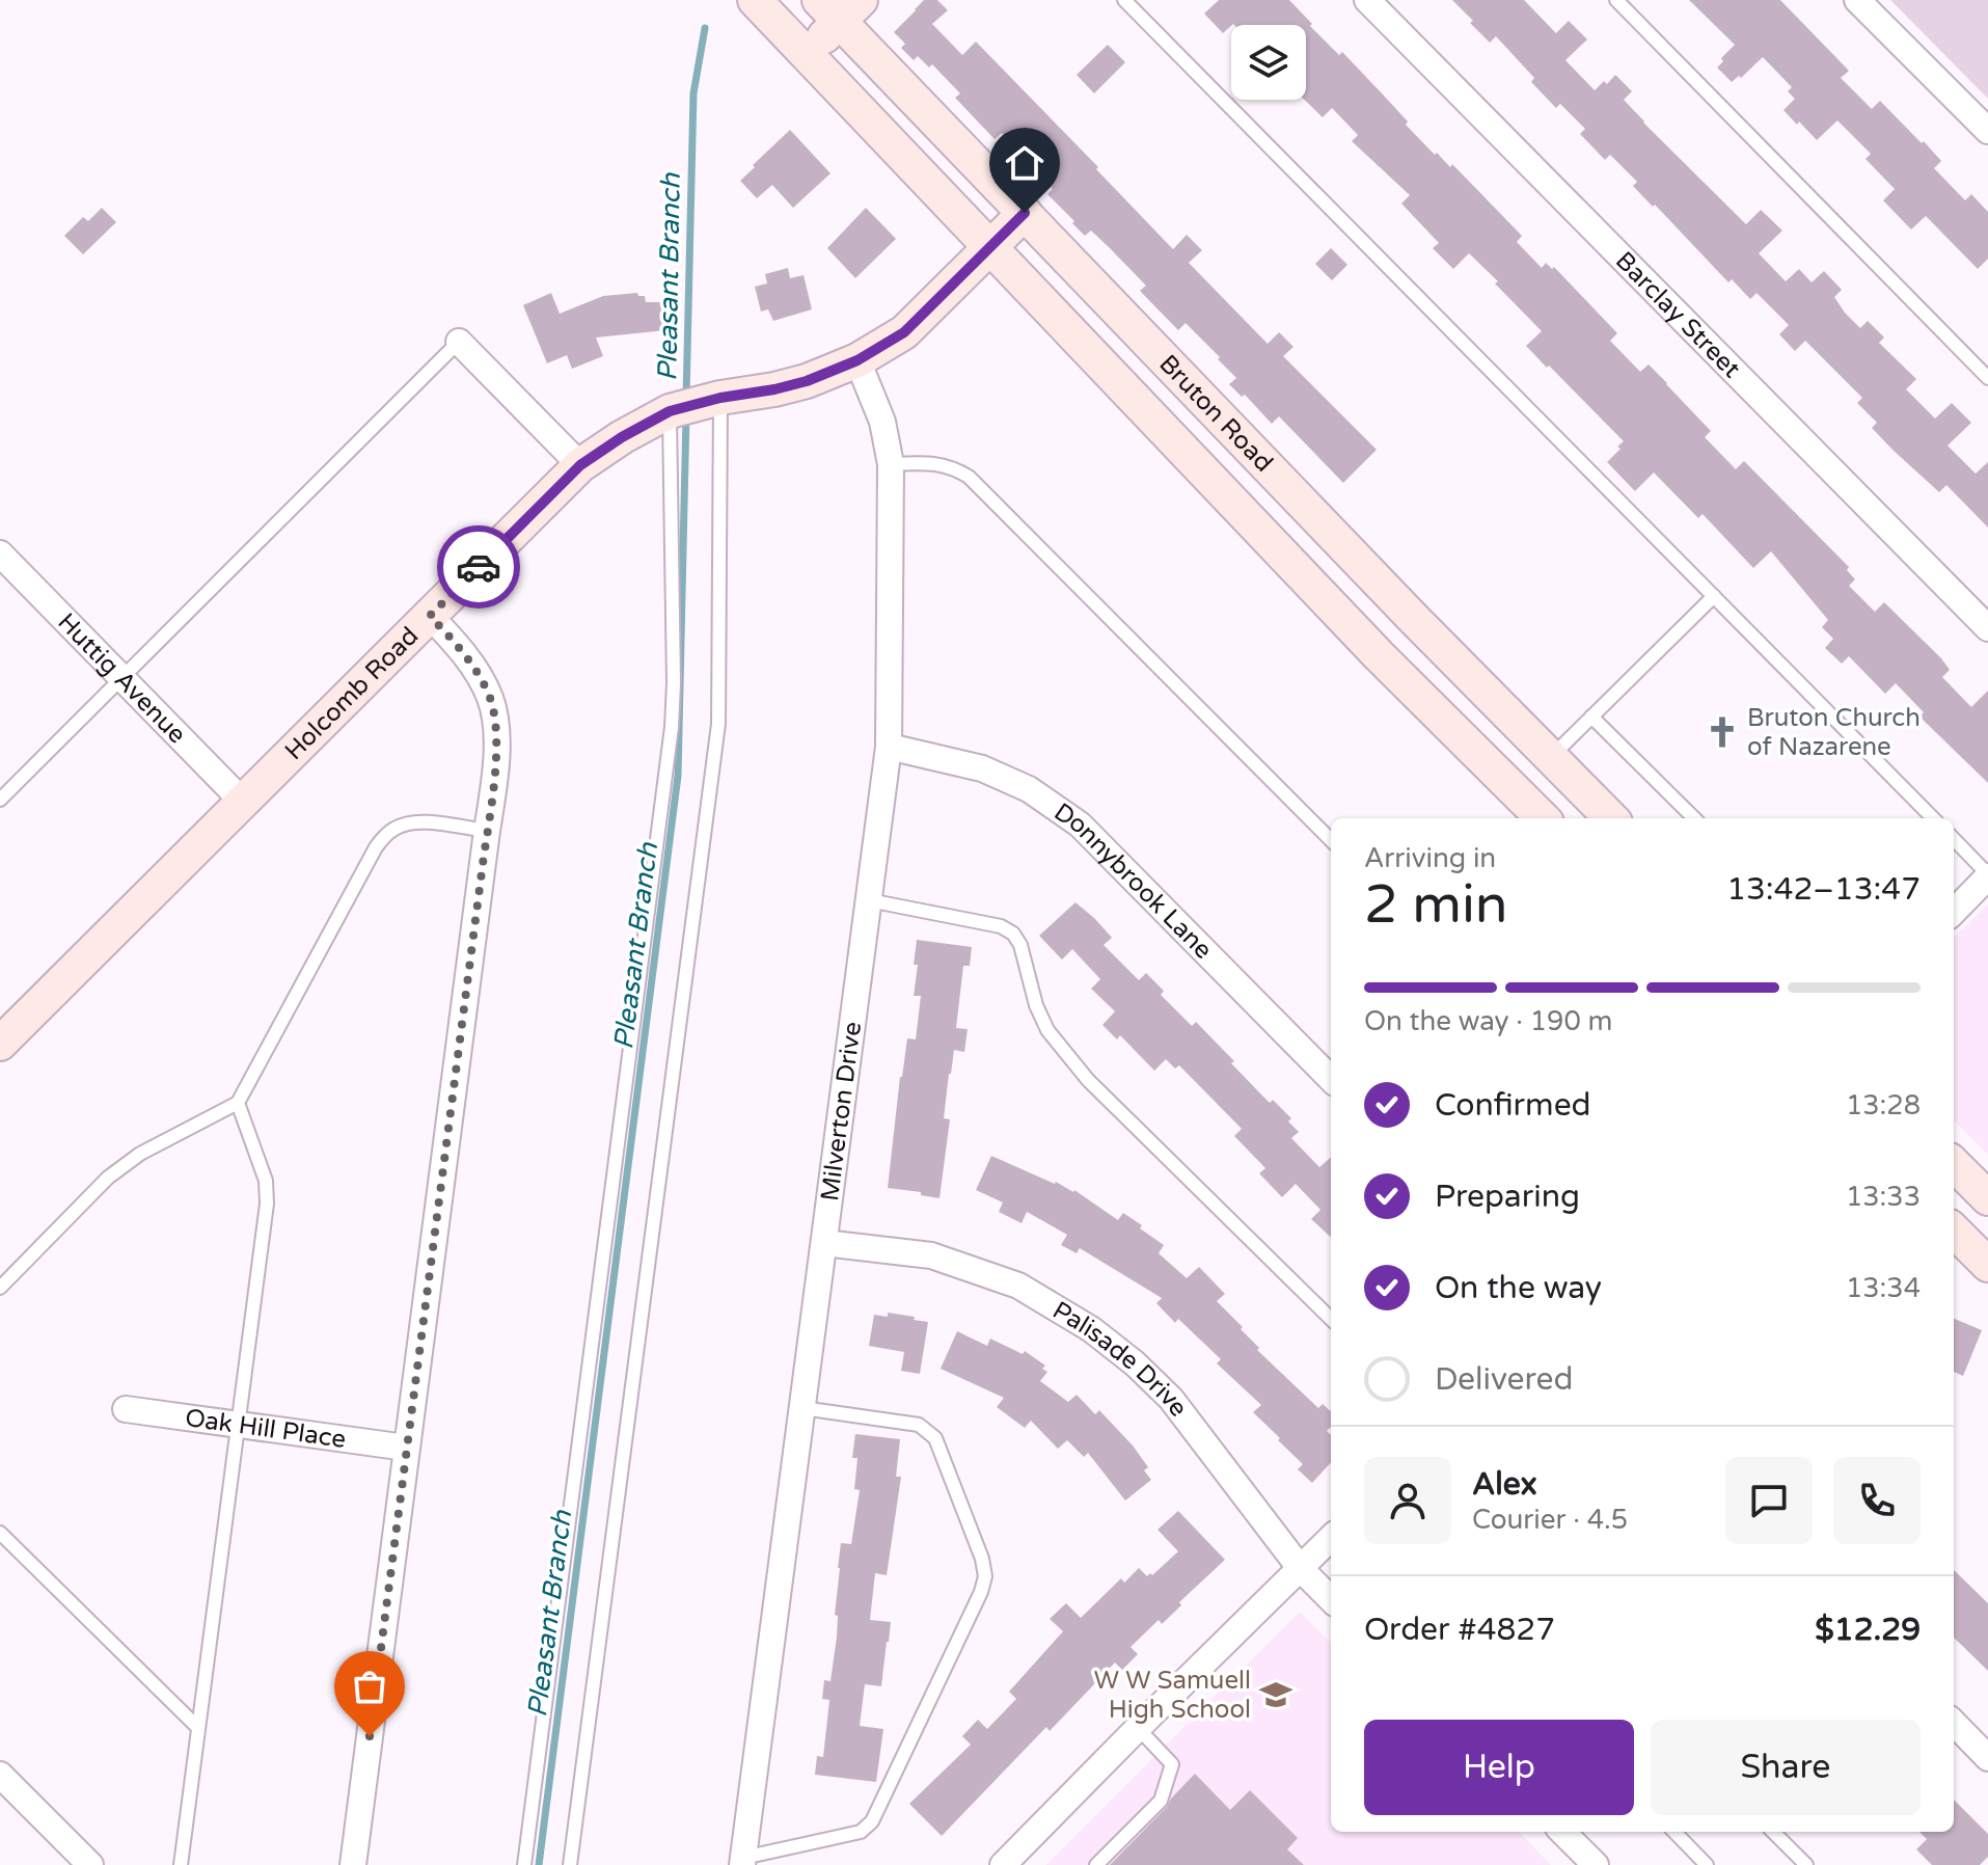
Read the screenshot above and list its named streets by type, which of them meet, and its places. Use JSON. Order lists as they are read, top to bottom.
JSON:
{
  "streets": {
    "main road": ["Bruton Road", "Holcomb Road"],
    "street": [
      "Barclay Street",
      "Huttig Avenue",
      "Donnybrook Lane",
      "Milverton Drive",
      "Palisade Drive",
      "Oak Hill Place"
    ]
  },
  "crossings": [
    ["Bruton Road", "Holcomb Road"],
    ["Huttig Avenue", "Holcomb Road"],
    ["Holcomb Road", "Milverton Drive"],
    ["Donnybrook Lane", "Milverton Drive"],
    ["Milverton Drive", "Palisade Drive"]
  ],
  "water": ["Pleasant Branch"],
  "places": {
    "church": ["Bruton Church of Nazarene"],
    "school or university": ["W W Samuell High School"]
  },
  "page": {
    "heading": ["2 min", "Arriving in", "13:42–13:47"],
    "panel": [
      "Alex",
      "Courier · 4.5",
      "Order #4827",
      "$12.29"
    ],
    "bar": "On the way · 190 m",
    "list": [
      ["Confirmed", "13:28"],
      ["Preparing", "13:33"],
      ["On the way", "13:34"],
      "Delivered"
    ],
    "buttons": ["Help", "Share"]
  }
}
